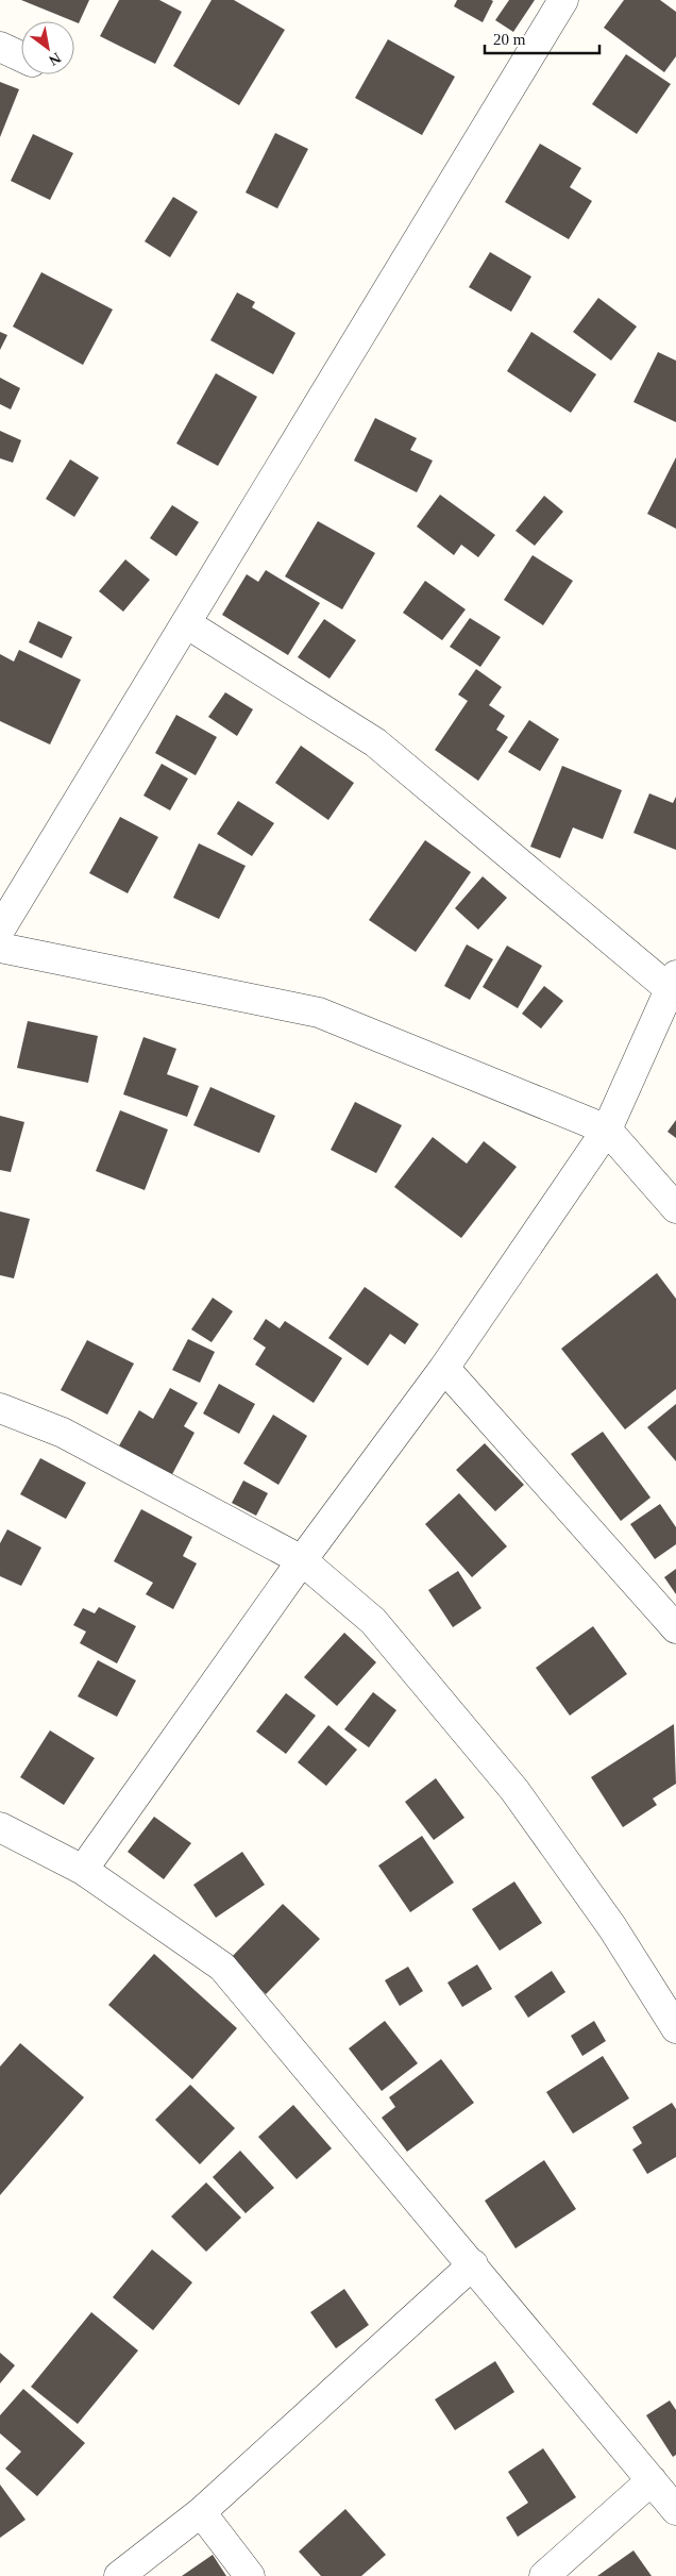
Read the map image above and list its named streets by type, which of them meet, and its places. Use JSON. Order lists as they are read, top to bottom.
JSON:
{
  "scale_bar": "20 m",
  "north": "bottom right"
}
